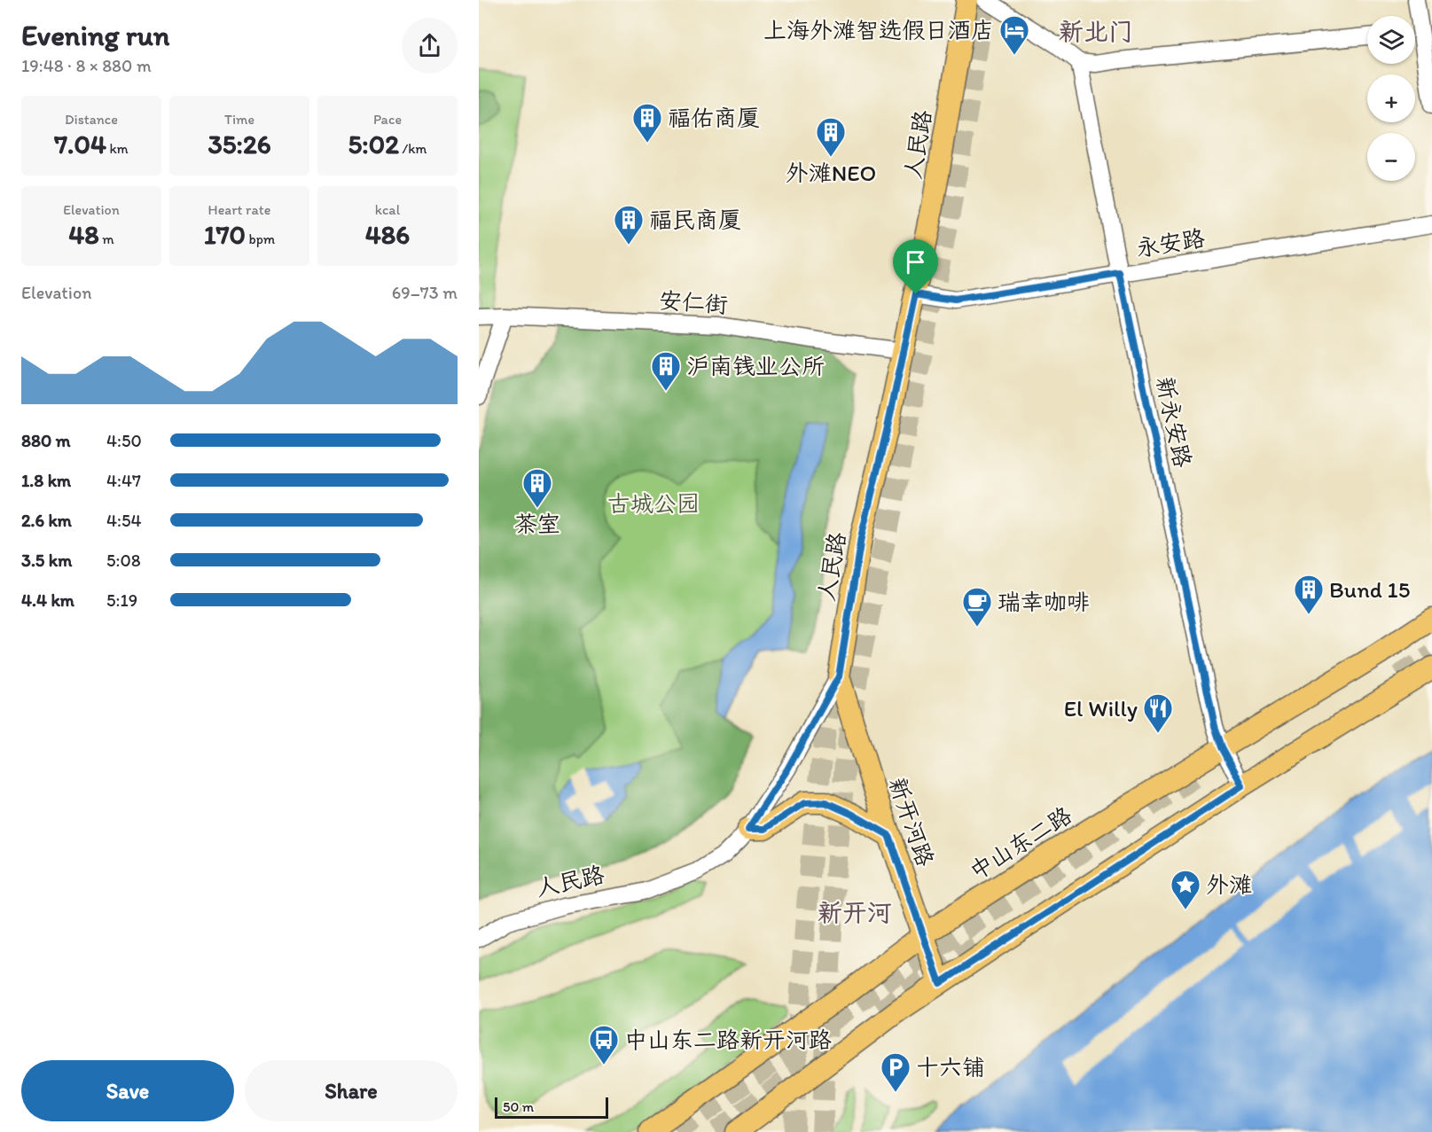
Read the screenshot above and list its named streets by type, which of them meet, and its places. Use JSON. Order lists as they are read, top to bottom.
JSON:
{
  "streets": {
    "main road": ["人民路", "新开河路", "中山东二路"],
    "street": ["永安路", "安仁街", "新永安路"]
  },
  "crossings": [
    ["人民路", "永安路"],
    ["人民路", "安仁街"],
    ["人民路", "新开河路"],
    ["永安路", "新永安路"],
    ["新永安路", "中山东二路"],
    ["新开河路", "中山东二路"]
  ],
  "districts": ["新北门", "新开河"],
  "parks": ["古城公园"],
  "places": {
    "hotel": ["上海外滩智选假日酒店"],
    "building": [
      "福佑商厦",
      "外滩NEO",
      "福民商厦",
      "沪南钱业公所",
      "茶室",
      "Bund 15"
    ],
    "cafe": ["瑞幸咖啡"],
    "restaurant": ["El Willy"],
    "place": ["外滩"],
    "bus stop": ["中山东二路新开河路"],
    "parking": ["十六铺"]
  },
  "scale_bar": "50 m",
  "page": {
    "heading": ["Evening run", "19:48 · 8 × 880 m"],
    "map_buttons": ["+", "−"],
    "stats": [
      ["Distance", "7.04 km"],
      ["Time", "35:26"],
      ["Pace", "5:02 /km"],
      ["Elevation", "48 m"],
      ["Heart rate", "170 bpm"],
      ["kcal", "486"]
    ],
    "chart": ["Elevation", "69–73 m"],
    "list": [
      {
        "name": "880 m",
        "note": "4:50"
      },
      {
        "name": "1.8 km",
        "note": "4:47"
      },
      {
        "name": "2.6 km",
        "note": "4:54"
      },
      {
        "name": "3.5 km",
        "note": "5:08"
      },
      {
        "name": "4.4 km",
        "note": "5:19"
      }
    ],
    "buttons": ["Save", "Share"],
    "scale": "50 m"
  }
}
